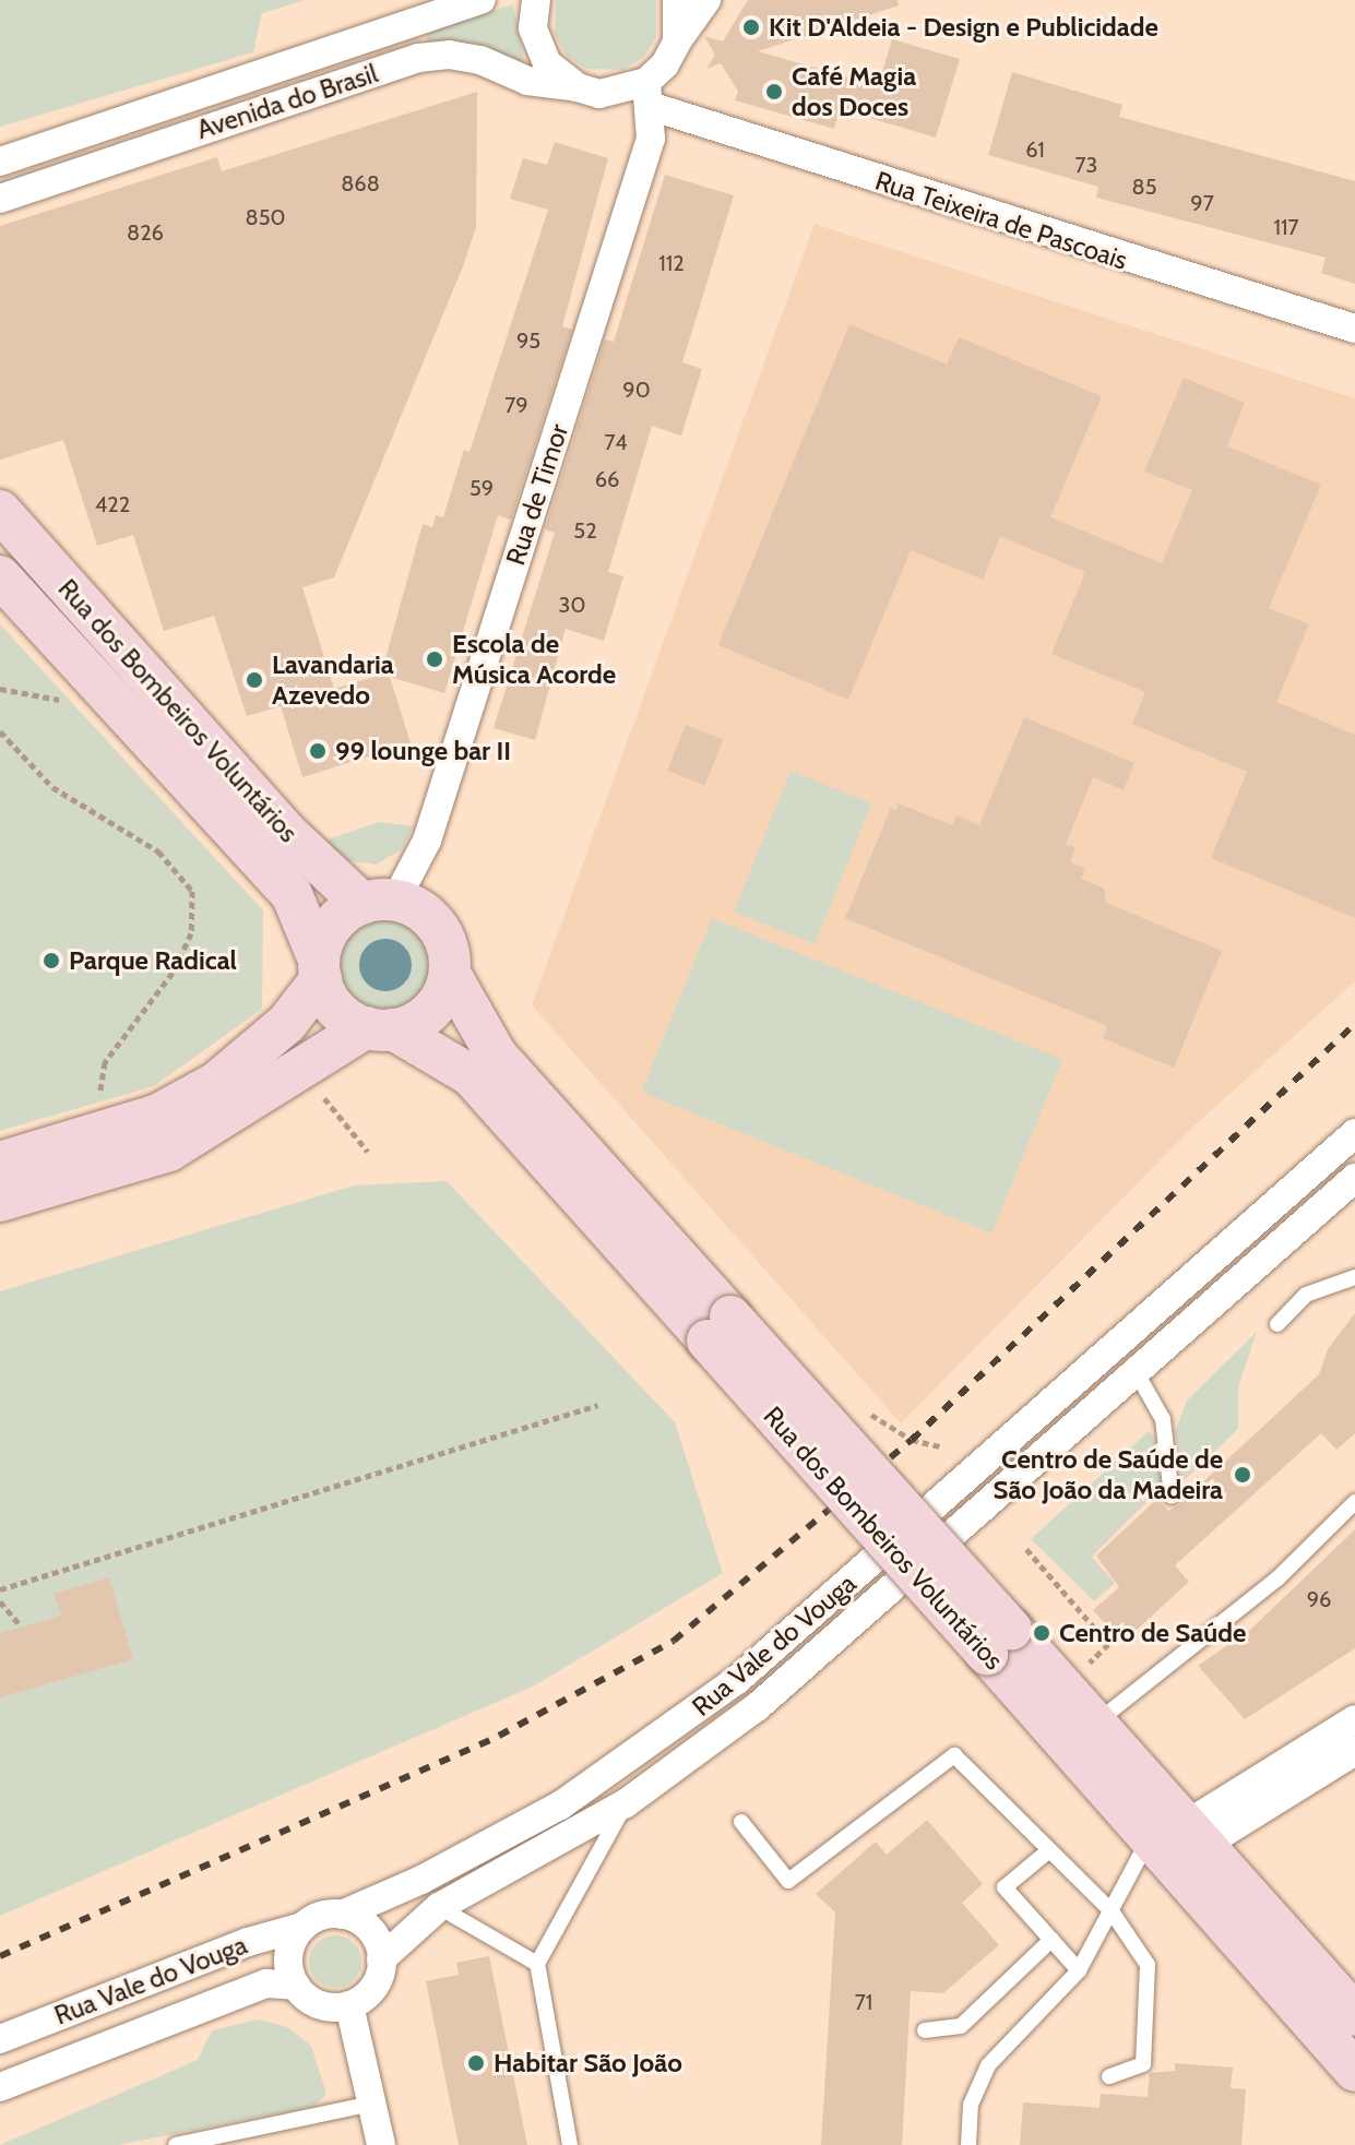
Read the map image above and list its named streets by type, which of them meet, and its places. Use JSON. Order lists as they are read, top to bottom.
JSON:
{
  "streets": {
    "street": [
      "Avenida do Brasil",
      "Rua Teixeira de Pascoais",
      "Rua de Timor",
      "Rua dos Bombeiros Voluntários",
      "Rua Vale do Vouga"
    ]
  },
  "crossings": [
    ["Avenida do Brasil", "Rua Teixeira de Pascoais"],
    ["Avenida do Brasil", "Rua de Timor"],
    ["Rua Teixeira de Pascoais", "Rua de Timor"],
    ["Rua de Timor", "Rua dos Bombeiros Voluntários"]
  ],
  "places": [
    "Kit D'Aldeia - Design e Publicidade",
    "Café Magia dos Doces",
    "Escola de Música Acorde",
    "Lavandaria Azevedo",
    "99 lounge bar II",
    "Parque Radical",
    "Centro de Saúde de São João da Madeira",
    "Centro de Saúde",
    "Habitar São João"
  ],
  "house_numbers": [
    "61",
    "73",
    "868",
    "85",
    "97",
    "850",
    "117",
    "826",
    "112",
    "95",
    "90",
    "79",
    "74",
    "66",
    "59",
    "422",
    "52",
    "30",
    "96",
    "71"
  ]
}
